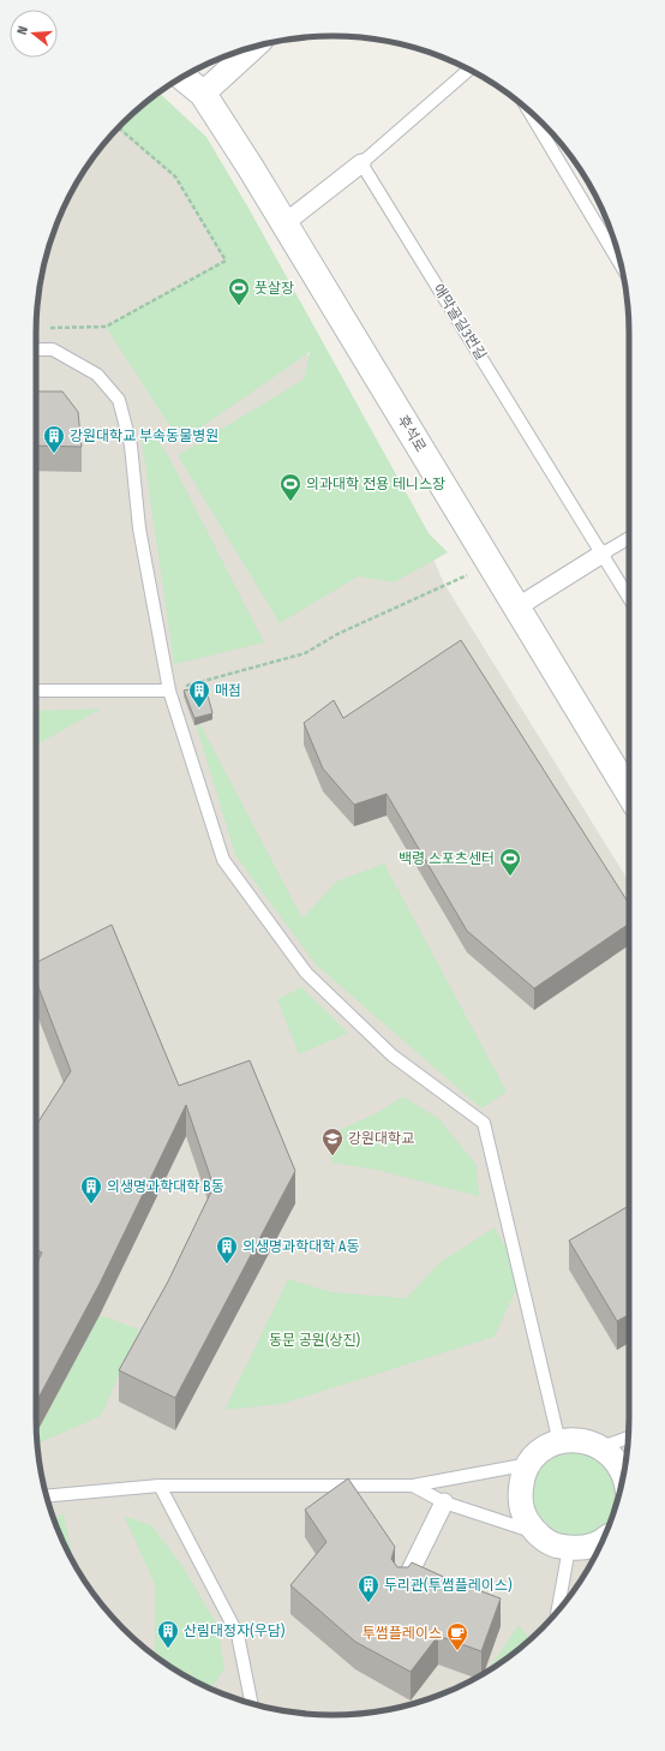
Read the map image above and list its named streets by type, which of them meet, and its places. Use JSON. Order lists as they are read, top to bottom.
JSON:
{
  "streets": {
    "street": ["후석로"],
    "lane": ["애막골길3번길"]
  },
  "parks": ["동문 공원(상진)"],
  "places": {
    "sports": ["풋살장", "의과대학 전용 테니스장", "백령 스포츠센터"],
    "building": [
      "강원대학교 부속동물병원",
      "매점",
      "의생명과학대학 B동",
      "의생명과학대학 A동",
      "두리관(투썸플레이스)",
      "산림대정자(우담)"
    ],
    "school or university": ["강원대학교"],
    "cafe": ["투썸플레이스"]
  },
  "north": "left"
}
